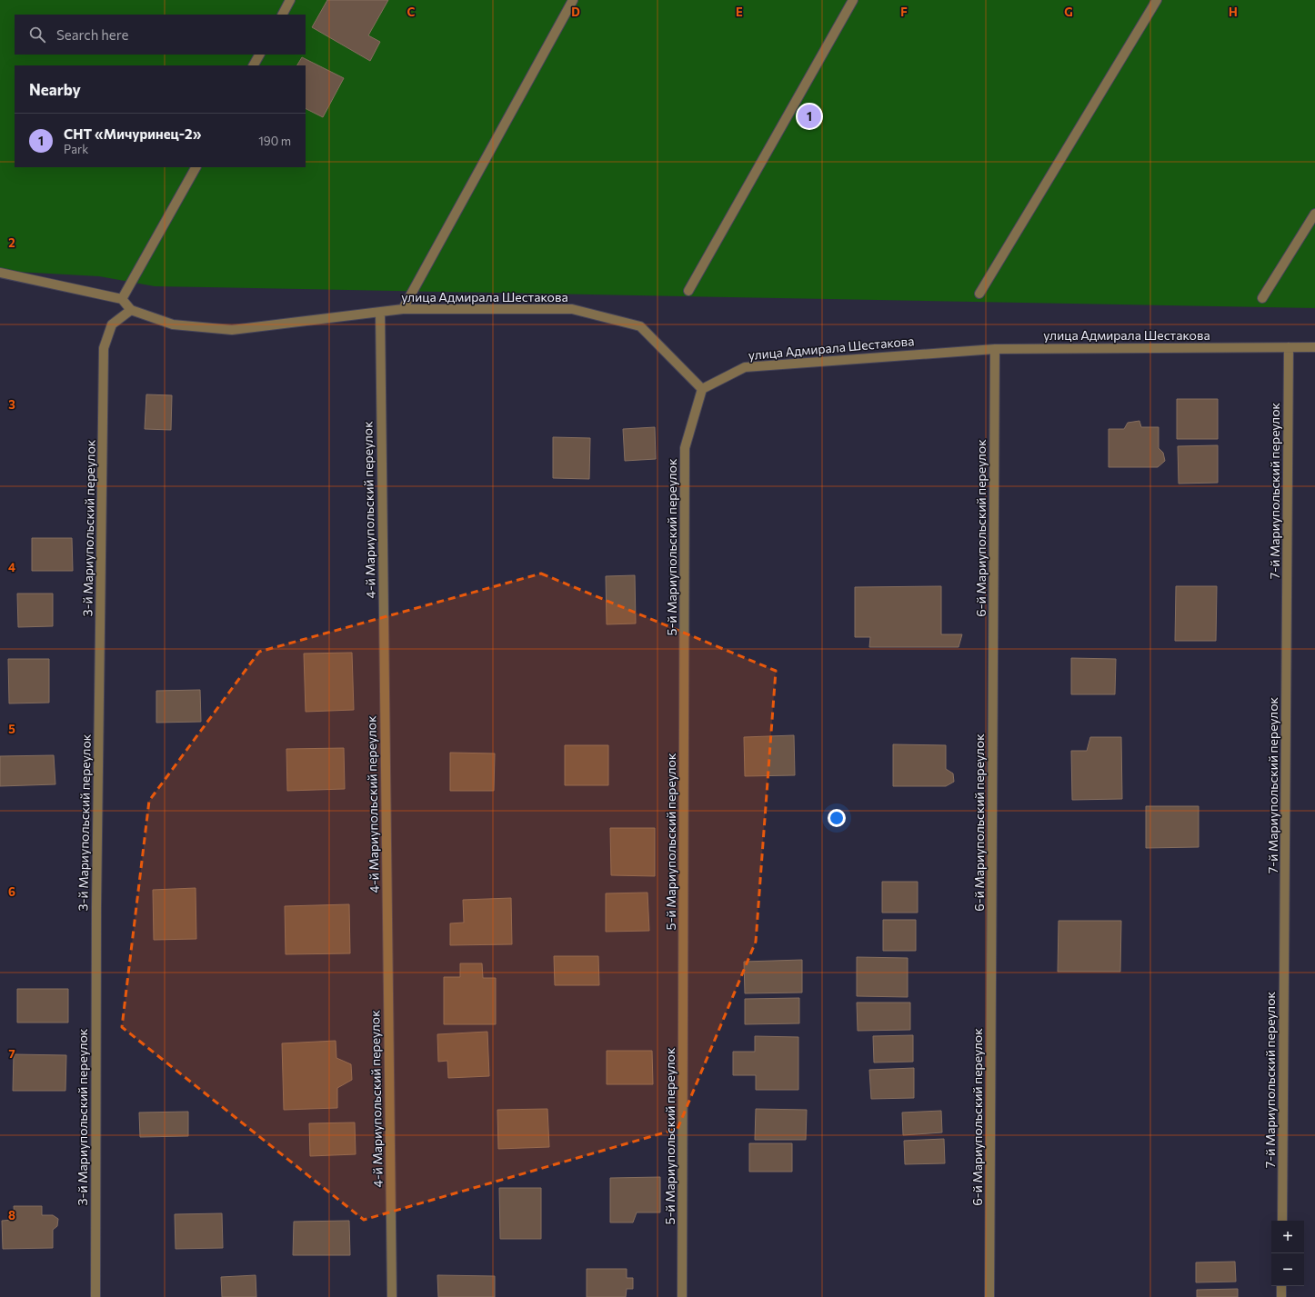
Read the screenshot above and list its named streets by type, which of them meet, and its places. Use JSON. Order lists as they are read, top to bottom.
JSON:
{
  "streets": {
    "street": [
      "улица Адмирала Шестакова",
      "7-й Мариупольский переулок",
      "4-й Мариупольский переулок",
      "3-й Мариупольский переулок",
      "6-й Мариупольский переулок",
      "5-й Мариупольский переулок"
    ]
  },
  "crossings": [
    ["улица Адмирала Шестакова", "7-й Мариупольский переулок"],
    ["улица Адмирала Шестакова", "4-й Мариупольский переулок"],
    ["улица Адмирала Шестакова", "3-й Мариупольский переулок"],
    ["улица Адмирала Шестакова", "6-й Мариупольский переулок"],
    ["улица Адмирала Шестакова", "5-й Мариупольский переулок"]
  ],
  "page": {
    "search": "Search here",
    "heading": "Nearby",
    "pins": "1",
    "list": [
      {
        "mark": "1",
        "name": "СНТ «Мичуринец-2»",
        "note": "Park",
        "value": "190 m"
      }
    ],
    "map_buttons": ["+", "−"]
  },
  "grid": {
    "columns": [
      "C",
      "D",
      "E",
      "F",
      "G",
      "H"
    ],
    "rows": [
      "2",
      "3",
      "4",
      "5",
      "6",
      "7",
      "8"
    ]
  }
}
